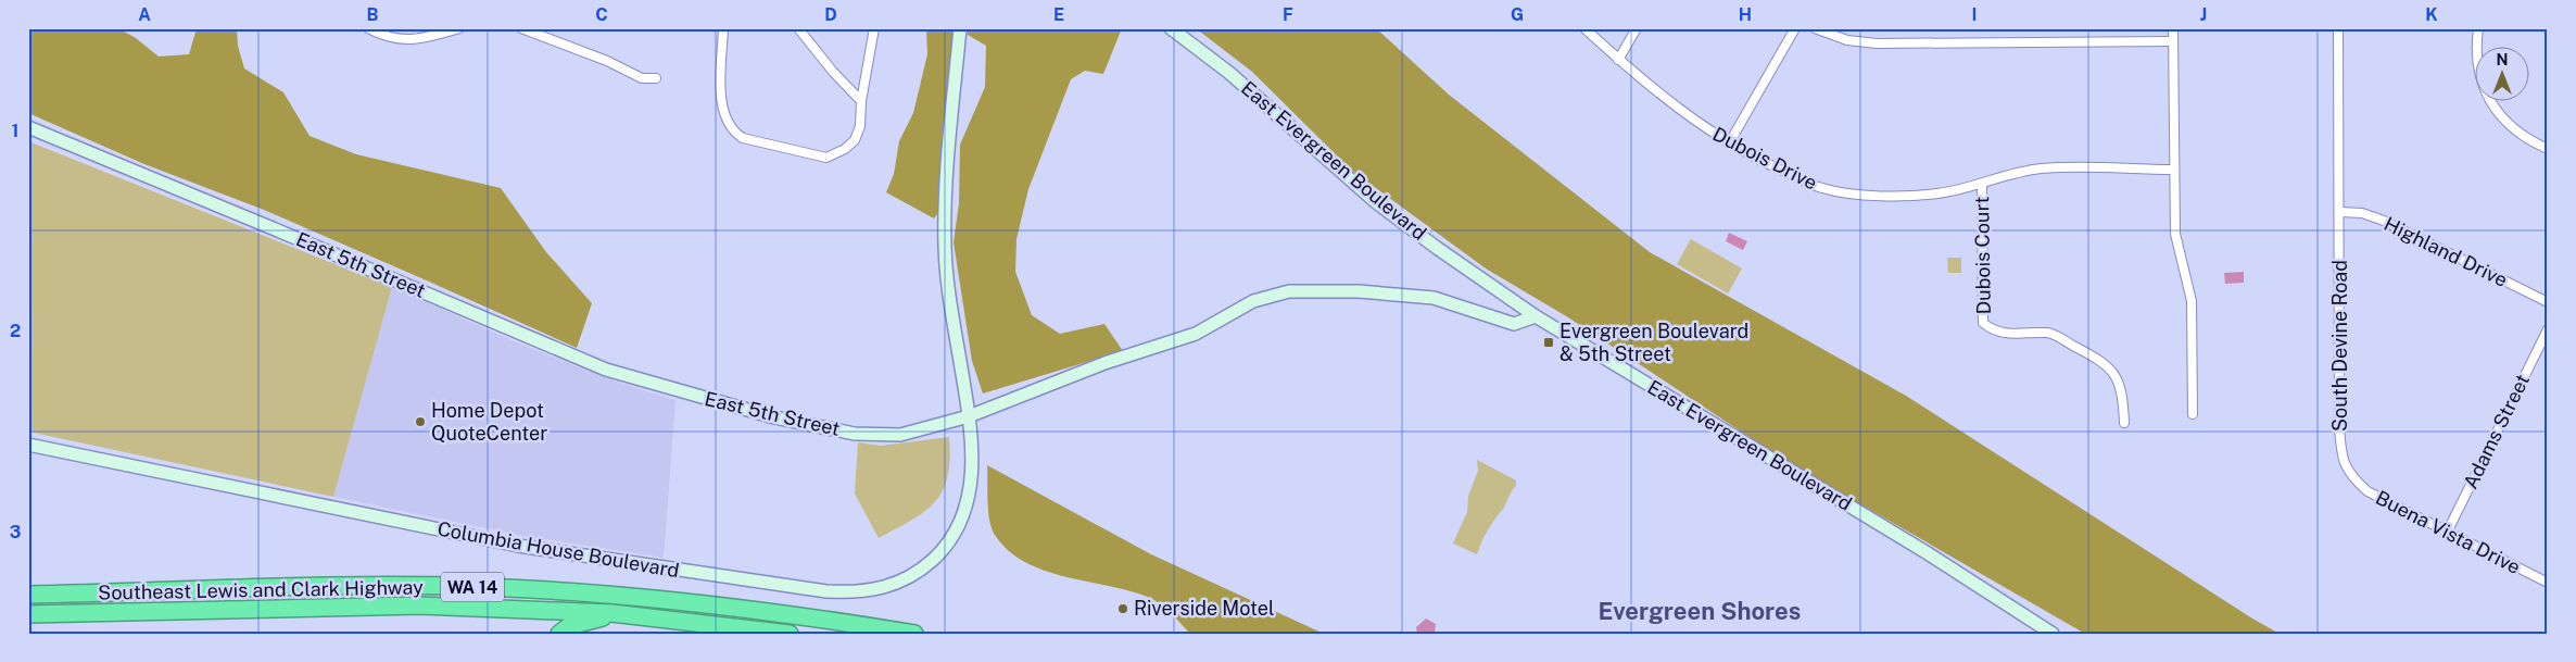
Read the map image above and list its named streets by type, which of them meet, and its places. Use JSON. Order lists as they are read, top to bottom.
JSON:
{
  "streets": {
    "highway": ["WA 14", "Southeast Lewis and Clark Highway"],
    "street": [
      "Dubois Drive",
      "East Evergreen Boulevard",
      "Highland Drive",
      "Dubois Court",
      "East 5th Street",
      "South Devine Road",
      "Adams Street",
      "Buena Vista Drive",
      "Columbia House Boulevard"
    ]
  },
  "crossings": [
    ["Dubois Drive", "Dubois Court"],
    ["East Evergreen Boulevard", "East 5th Street"],
    ["Highland Drive", "South Devine Road"],
    ["East 5th Street", "Columbia House Boulevard"],
    ["South Devine Road", "Buena Vista Drive"],
    ["Adams Street", "Buena Vista Drive"]
  ],
  "districts": ["Evergreen Shores"],
  "places": {
    "transit": ["Evergreen Boulevard & 5th Street"],
    "other": ["Home Depot QuoteCenter", "Riverside Motel"]
  },
  "north": "top",
  "grid": {
    "columns": [
      "A",
      "B",
      "C",
      "D",
      "E",
      "F",
      "G",
      "H",
      "I",
      "J",
      "K"
    ],
    "rows": ["1", "2", "3"]
  }
}
